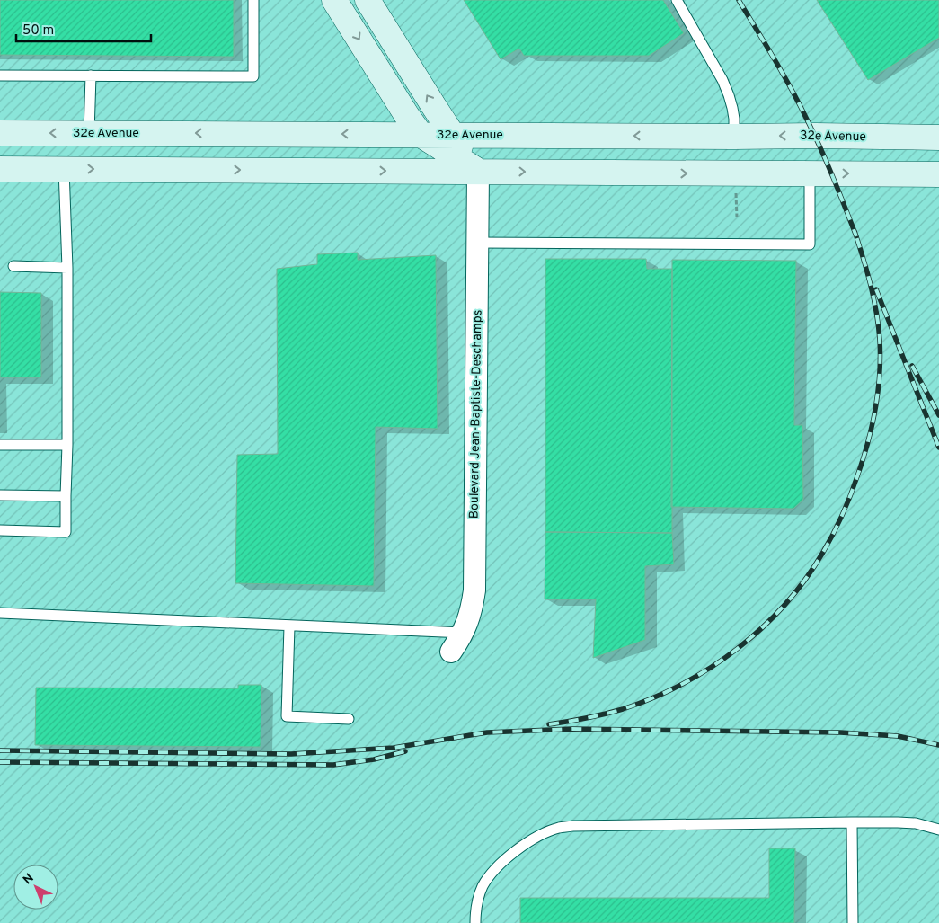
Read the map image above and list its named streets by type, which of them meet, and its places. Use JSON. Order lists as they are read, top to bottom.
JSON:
{
  "streets": {
    "street": ["32e Avenue", "Boulevard Jean-Baptiste-Deschamps"]
  },
  "scale_bar": "50 m",
  "north": "top left"
}
